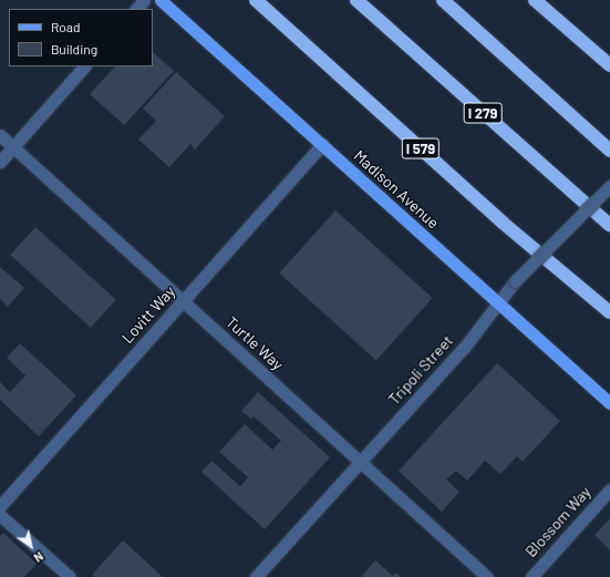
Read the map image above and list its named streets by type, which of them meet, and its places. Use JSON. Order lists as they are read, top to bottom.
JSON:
{
  "streets": {
    "highway": ["I 279", "I 579"],
    "main road": ["Madison Avenue"],
    "street": [
      "Lovitt Way",
      "Turtle Way",
      "Tripoli Street",
      "Blossom Way"
    ]
  },
  "crossings": [
    ["Madison Avenue", "Lovitt Way"],
    ["Madison Avenue", "Tripoli Street"],
    ["Lovitt Way", "Turtle Way"],
    ["Turtle Way", "Tripoli Street"]
  ],
  "legend": ["Road", "Building"],
  "north": "bottom right"
}
